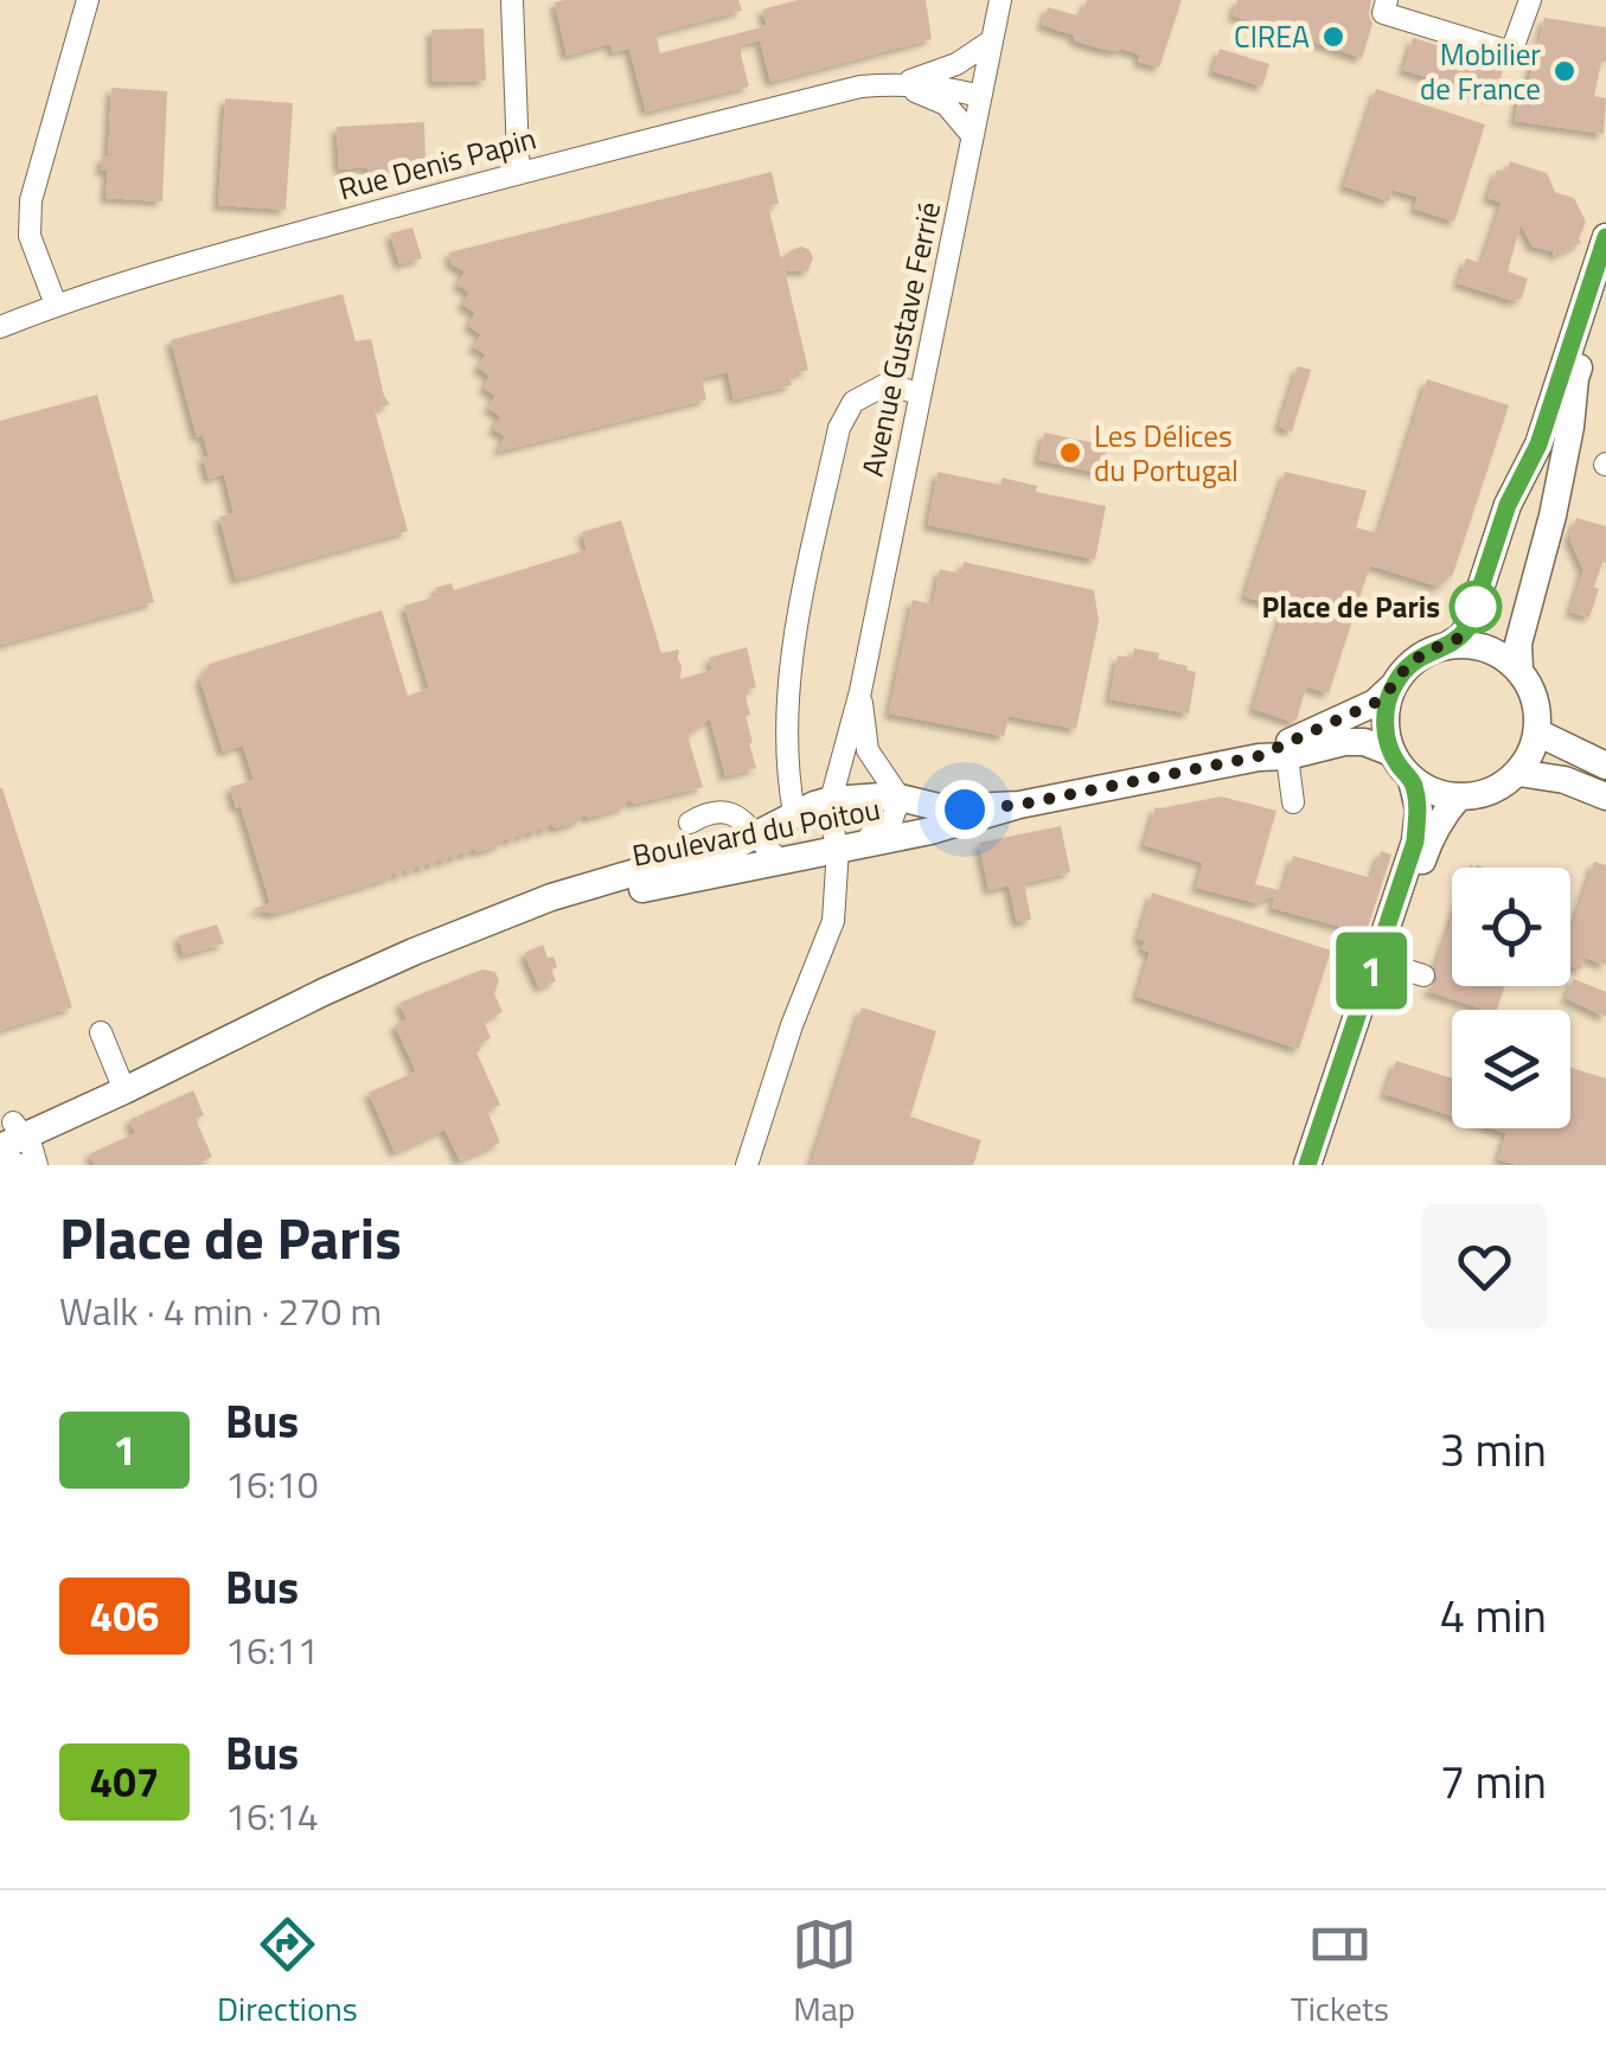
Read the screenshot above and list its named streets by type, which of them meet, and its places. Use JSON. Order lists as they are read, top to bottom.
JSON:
{
  "streets": {
    "main road": ["Boulevard du Poitou"],
    "street": ["Rue Denis Papin", "Avenue Gustave Ferrié"]
  },
  "crossings": [
    ["Rue Denis Papin", "Avenue Gustave Ferrié"],
    ["Avenue Gustave Ferrié", "Boulevard du Poitou"]
  ],
  "places": [
    "CIREA",
    "Mobilier de France",
    "Les Délices du Portugal",
    "Place de Paris"
  ],
  "lines": ["bus line 1"],
  "page": {
    "on_map": "1",
    "heading": ["Place de Paris", "Walk · 4 min · 270 m"],
    "list": [
      {
        "mark": "1",
        "name": "Bus",
        "note": "16:10",
        "value": "3 min"
      },
      {
        "mark": "406",
        "name": "Bus",
        "note": "16:11",
        "value": "4 min"
      },
      {
        "mark": "407",
        "name": "Bus",
        "note": "16:14",
        "value": "7 min"
      }
    ],
    "tabs": ["Directions", "Map", "Tickets"]
  }
}
